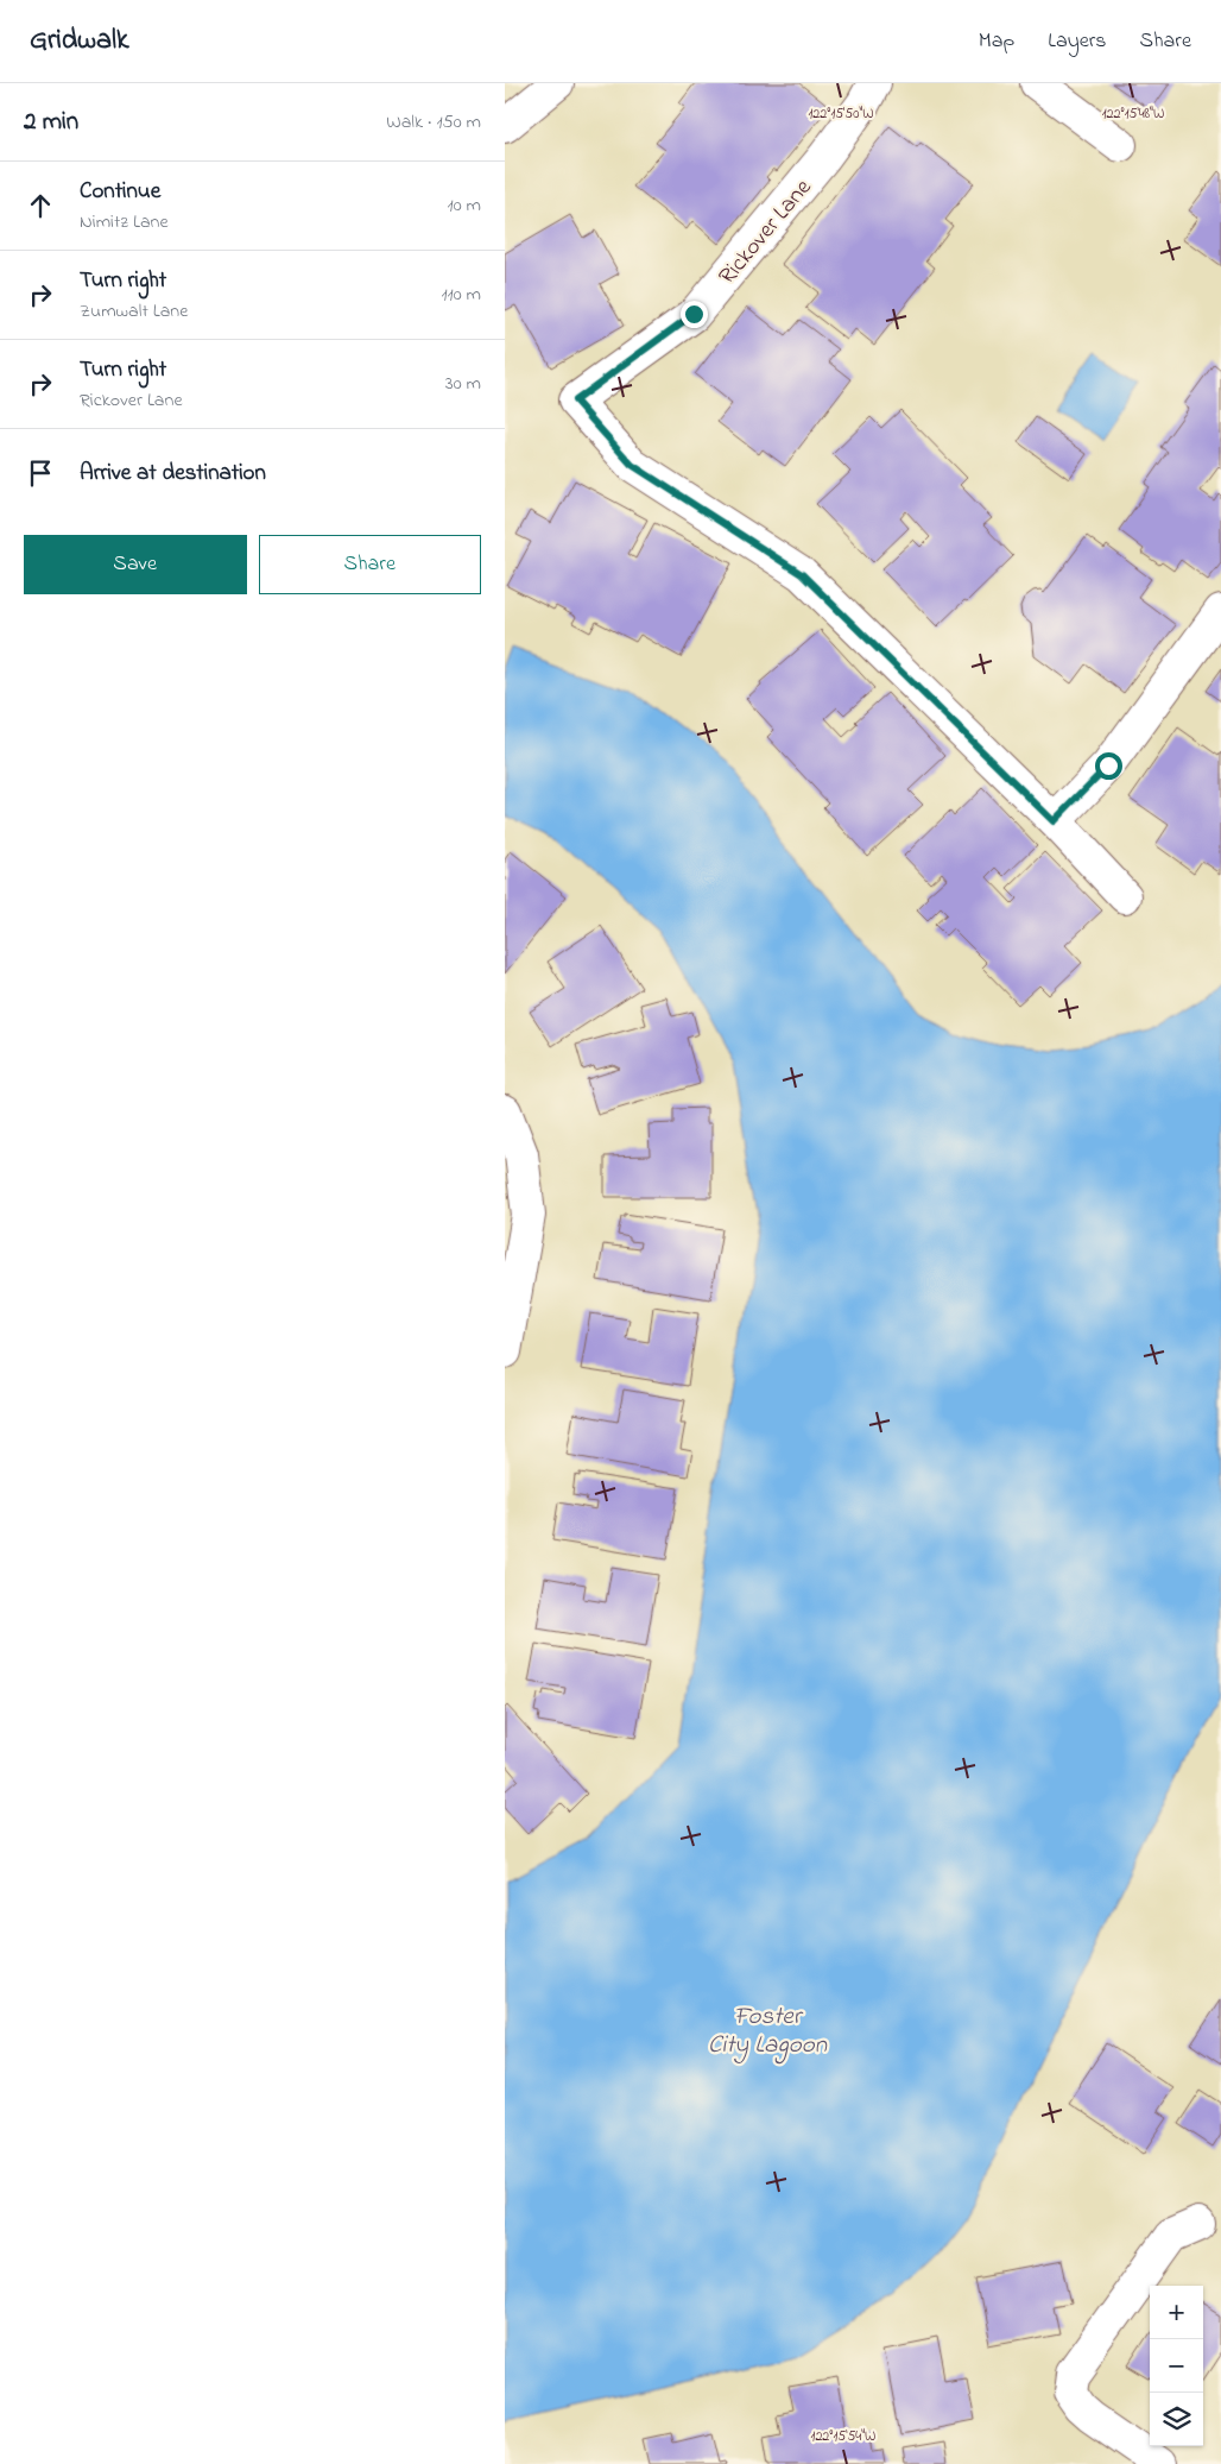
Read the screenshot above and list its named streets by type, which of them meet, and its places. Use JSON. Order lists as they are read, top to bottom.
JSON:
{
  "streets": {
    "street": ["Rickover Lane"]
  },
  "water": ["Foster City Lagoon"],
  "page": {
    "header": "Gridwalk",
    "nav": ["Map", "Layers", "Share"],
    "heading": ["2 min", "Walk · 150 m"],
    "list": [
      ["Continue", "Nimitz Lane", "10 m"],
      ["Turn right", "Zumwalt Lane", "110 m"],
      ["Turn right", "Rickover Lane", "30 m"],
      "Arrive at destination"
    ],
    "buttons": ["Save", "Share"],
    "map_buttons": ["+", "−"]
  },
  "coordinates": ["122°15'50\"W", "122°15'48\"W", "122°15'54\"W"]
}
